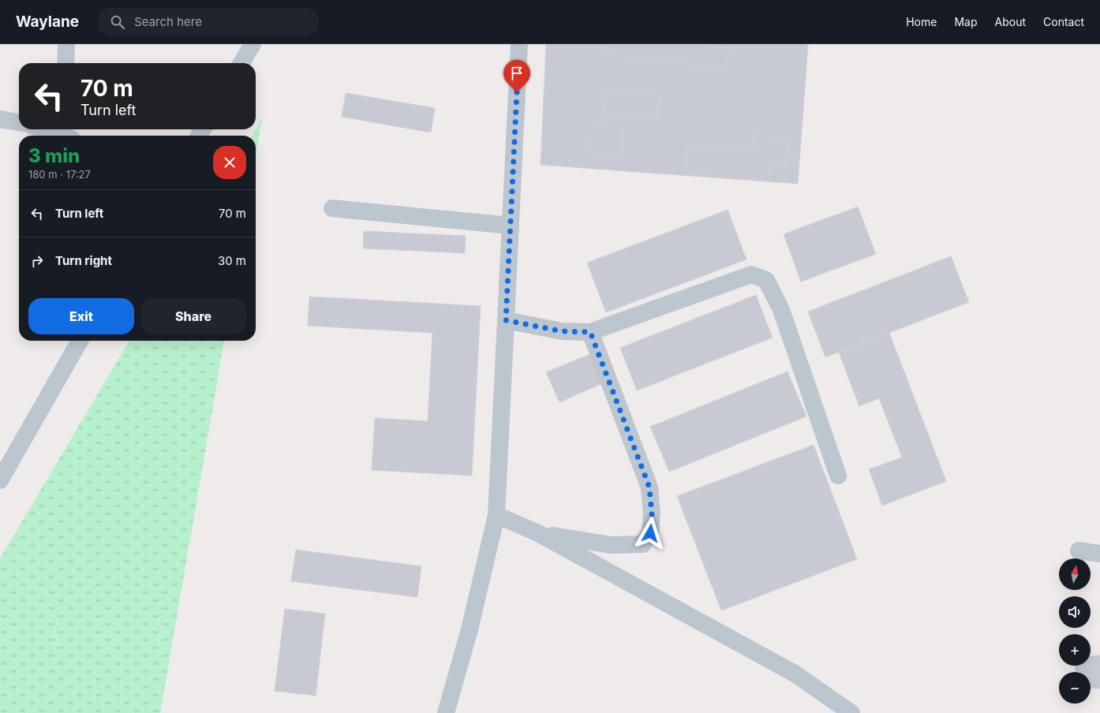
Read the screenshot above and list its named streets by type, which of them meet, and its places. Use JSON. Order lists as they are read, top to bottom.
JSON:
{
  "north": "top",
  "page": {
    "header": "Waylane",
    "search": "Search here",
    "nav": [
      "Home",
      "Map",
      "About",
      "Contact"
    ],
    "turn": ["70 m", "Turn left"],
    "heading": ["3 min", "180 m · 17:27"],
    "list": [
      {
        "name": "Turn left",
        "value": "70 m"
      },
      {
        "name": "Turn right",
        "value": "30 m"
      }
    ],
    "buttons": ["Exit", "Share"],
    "map_buttons": ["+", "−"]
  }
}
